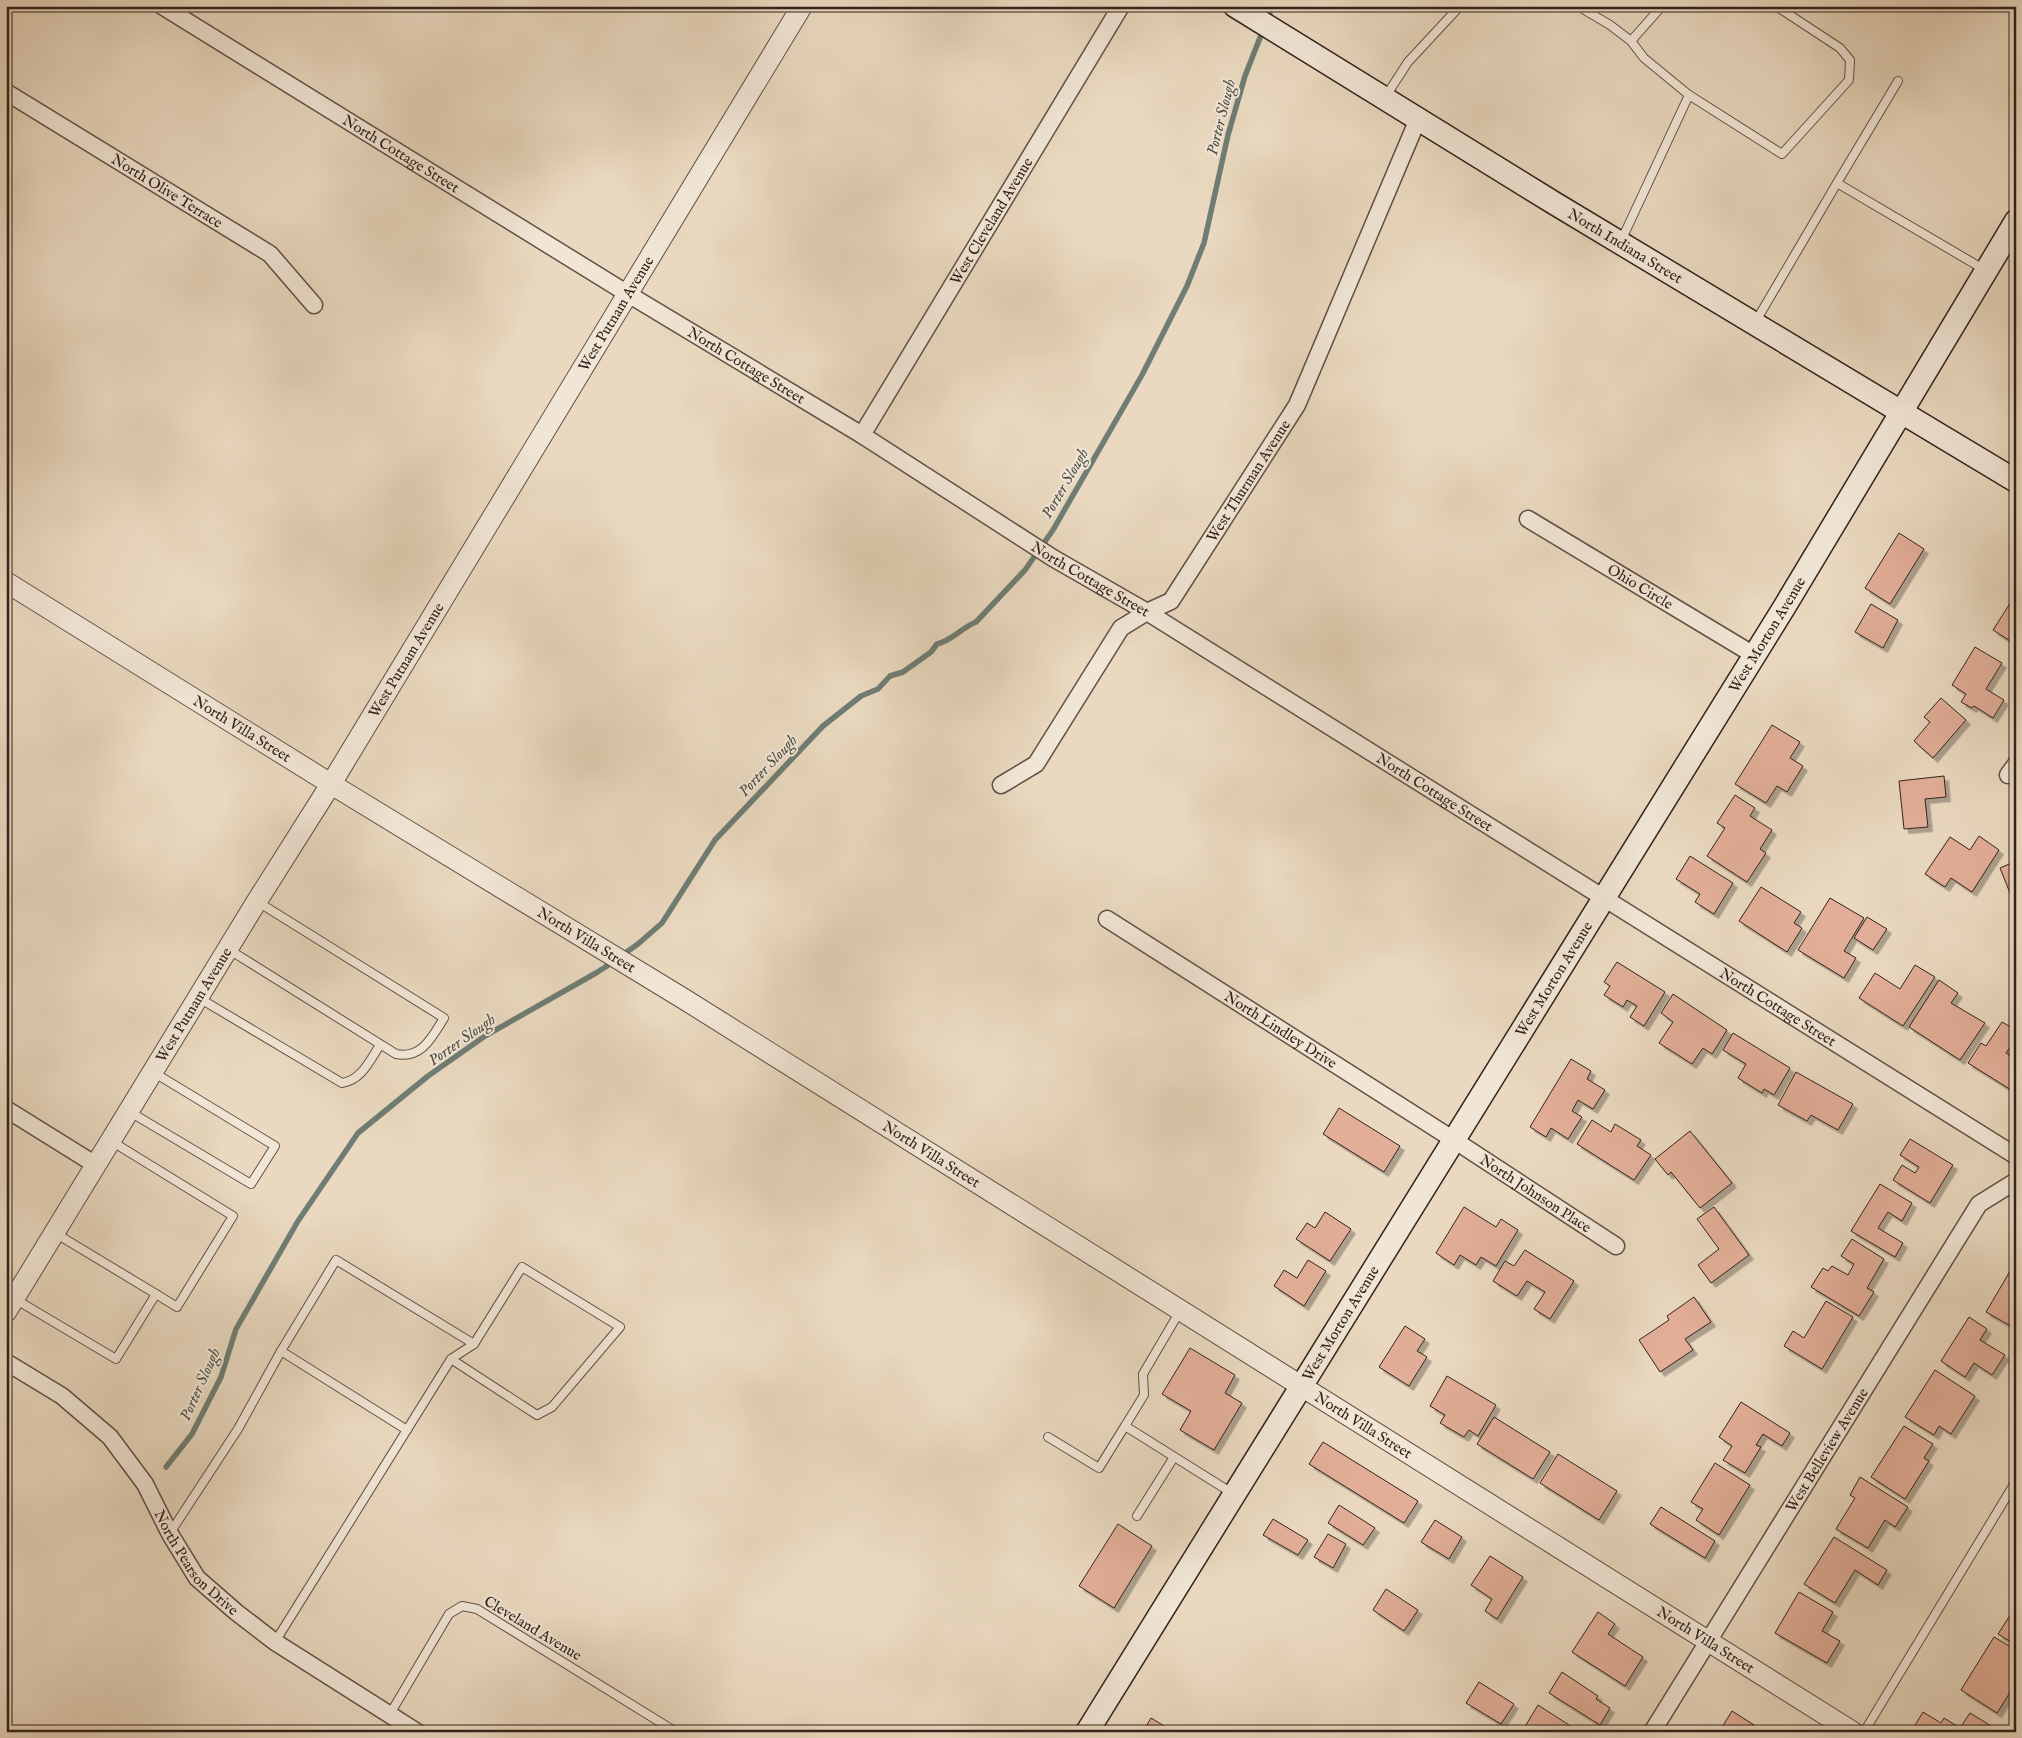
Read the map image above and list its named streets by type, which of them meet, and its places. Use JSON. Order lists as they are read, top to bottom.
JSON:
{
  "streets": {
    "main road": ["North Indiana Street", "West Morton Avenue"],
    "street": [
      "North Cottage Street",
      "North Olive Terrace",
      "West Cleveland Avenue",
      "West Putnam Avenue",
      "West Thurman Avenue",
      "Ohio Circle",
      "North Villa Street",
      "North Lindley Drive",
      "North Johnson Place",
      "West Belleview Avenue",
      "North Pearson Drive"
    ],
    "lane": ["Cleveland Avenue"]
  },
  "crossings": [
    ["North Cottage Street", "West Cleveland Avenue"],
    ["North Cottage Street", "West Putnam Avenue"],
    ["North Cottage Street", "West Thurman Avenue"],
    ["North Cottage Street", "West Morton Avenue"],
    ["North Indiana Street", "West Thurman Avenue"],
    ["North Indiana Street", "West Morton Avenue"],
    ["West Putnam Avenue", "North Villa Street"],
    ["Ohio Circle", "West Morton Avenue"],
    ["West Morton Avenue", "North Villa Street"],
    ["West Morton Avenue", "North Lindley Drive"],
    ["West Morton Avenue", "North Johnson Place"],
    ["North Villa Street", "West Belleview Avenue"],
    ["North Lindley Drive", "North Johnson Place"],
    ["North Pearson Drive", "Cleveland Avenue"]
  ],
  "water": ["Porter Slough"]
}
